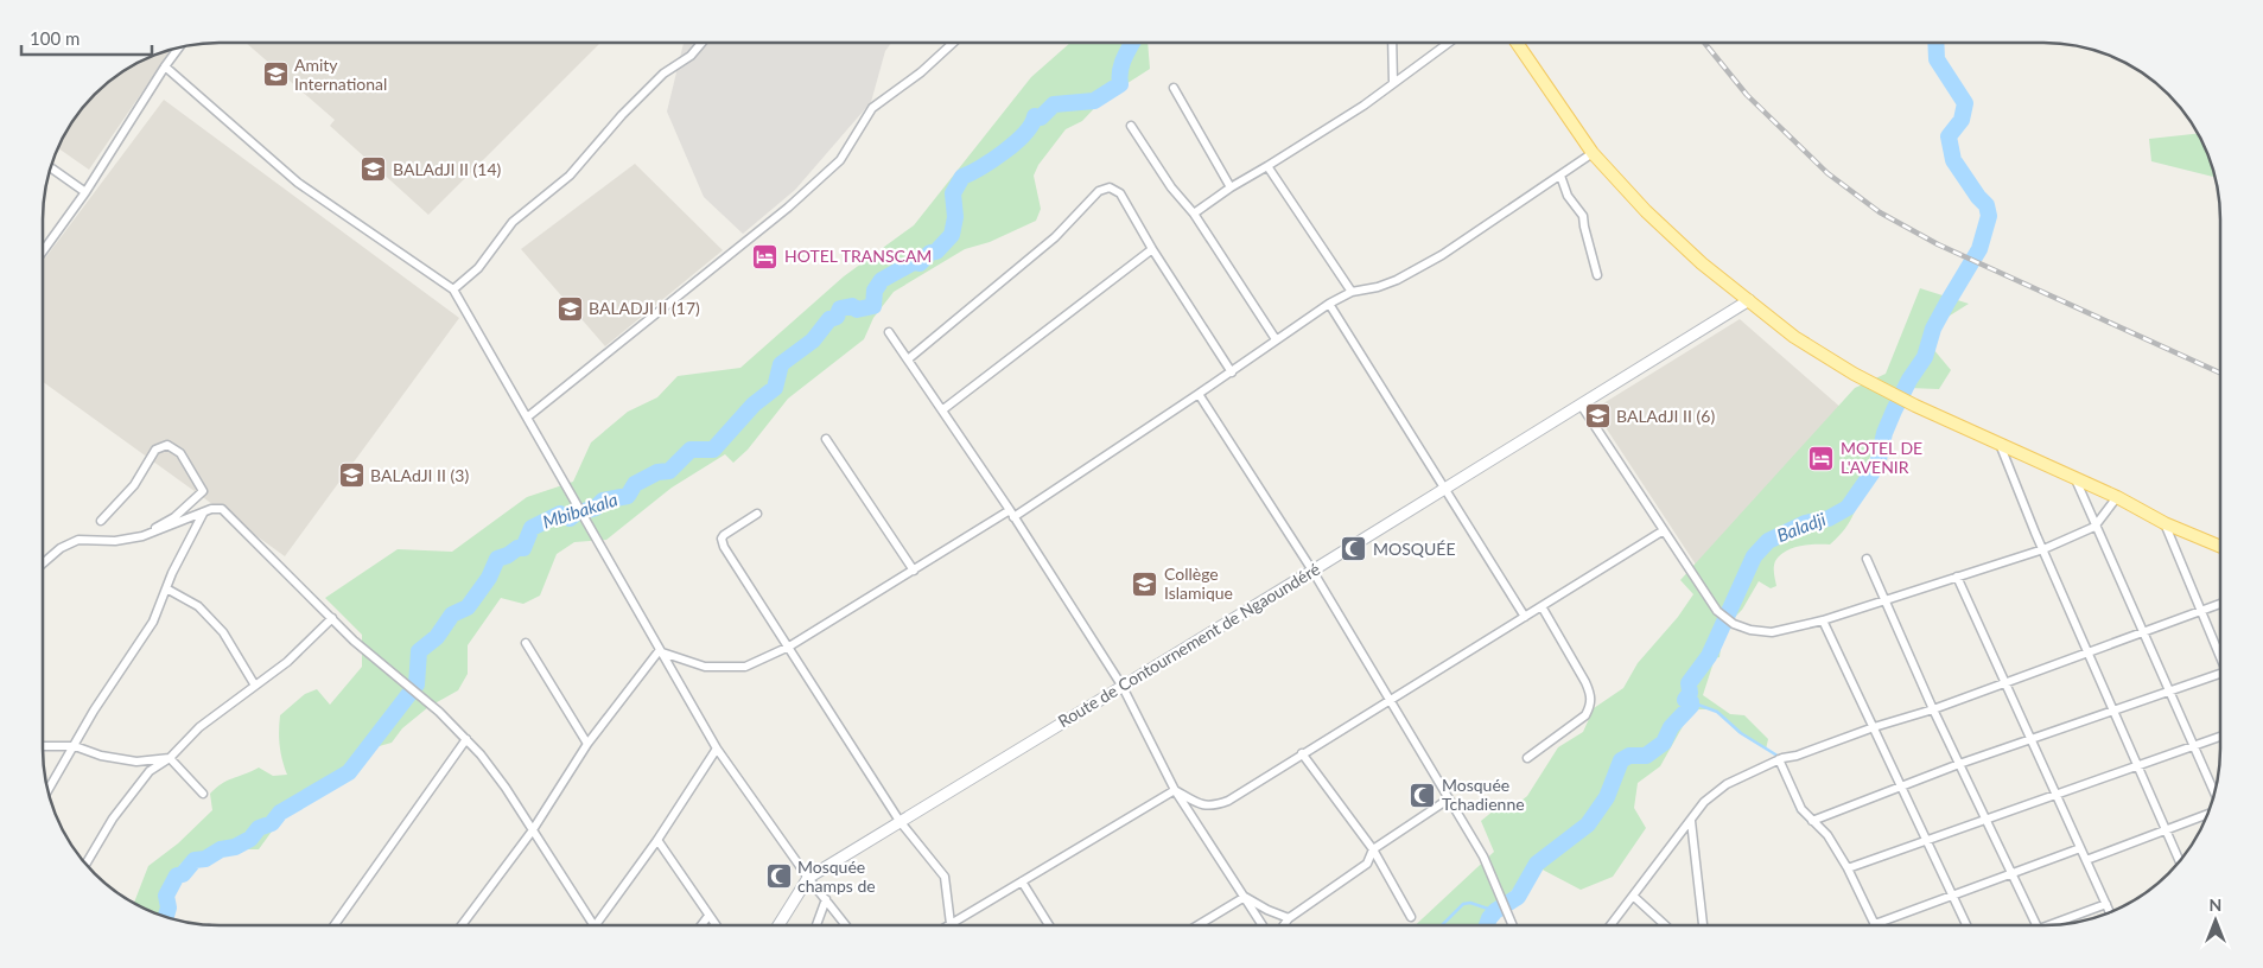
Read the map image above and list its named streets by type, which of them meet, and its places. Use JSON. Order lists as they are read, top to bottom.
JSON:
{
  "streets": {
    "street": ["Route de Contournement de Ngaoundéré"]
  },
  "water": ["Mbibakala", "Baladji"],
  "places": {
    "school or university": [
      "Amity International",
      "BALAdJI II (14)",
      "BALADJI II (17)",
      "BALAdJI II (6)",
      "BALAdJI II (3)",
      "Collège Islamique"
    ],
    "hotel": ["HOTEL TRANSCAM", "MOTEL DE L'AVENIR"],
    "mosque": ["MOSQUÉE", "Mosquée Tchadienne", "Mosquée champs de"]
  },
  "scale_bar": "100 m",
  "north": "top"
}
